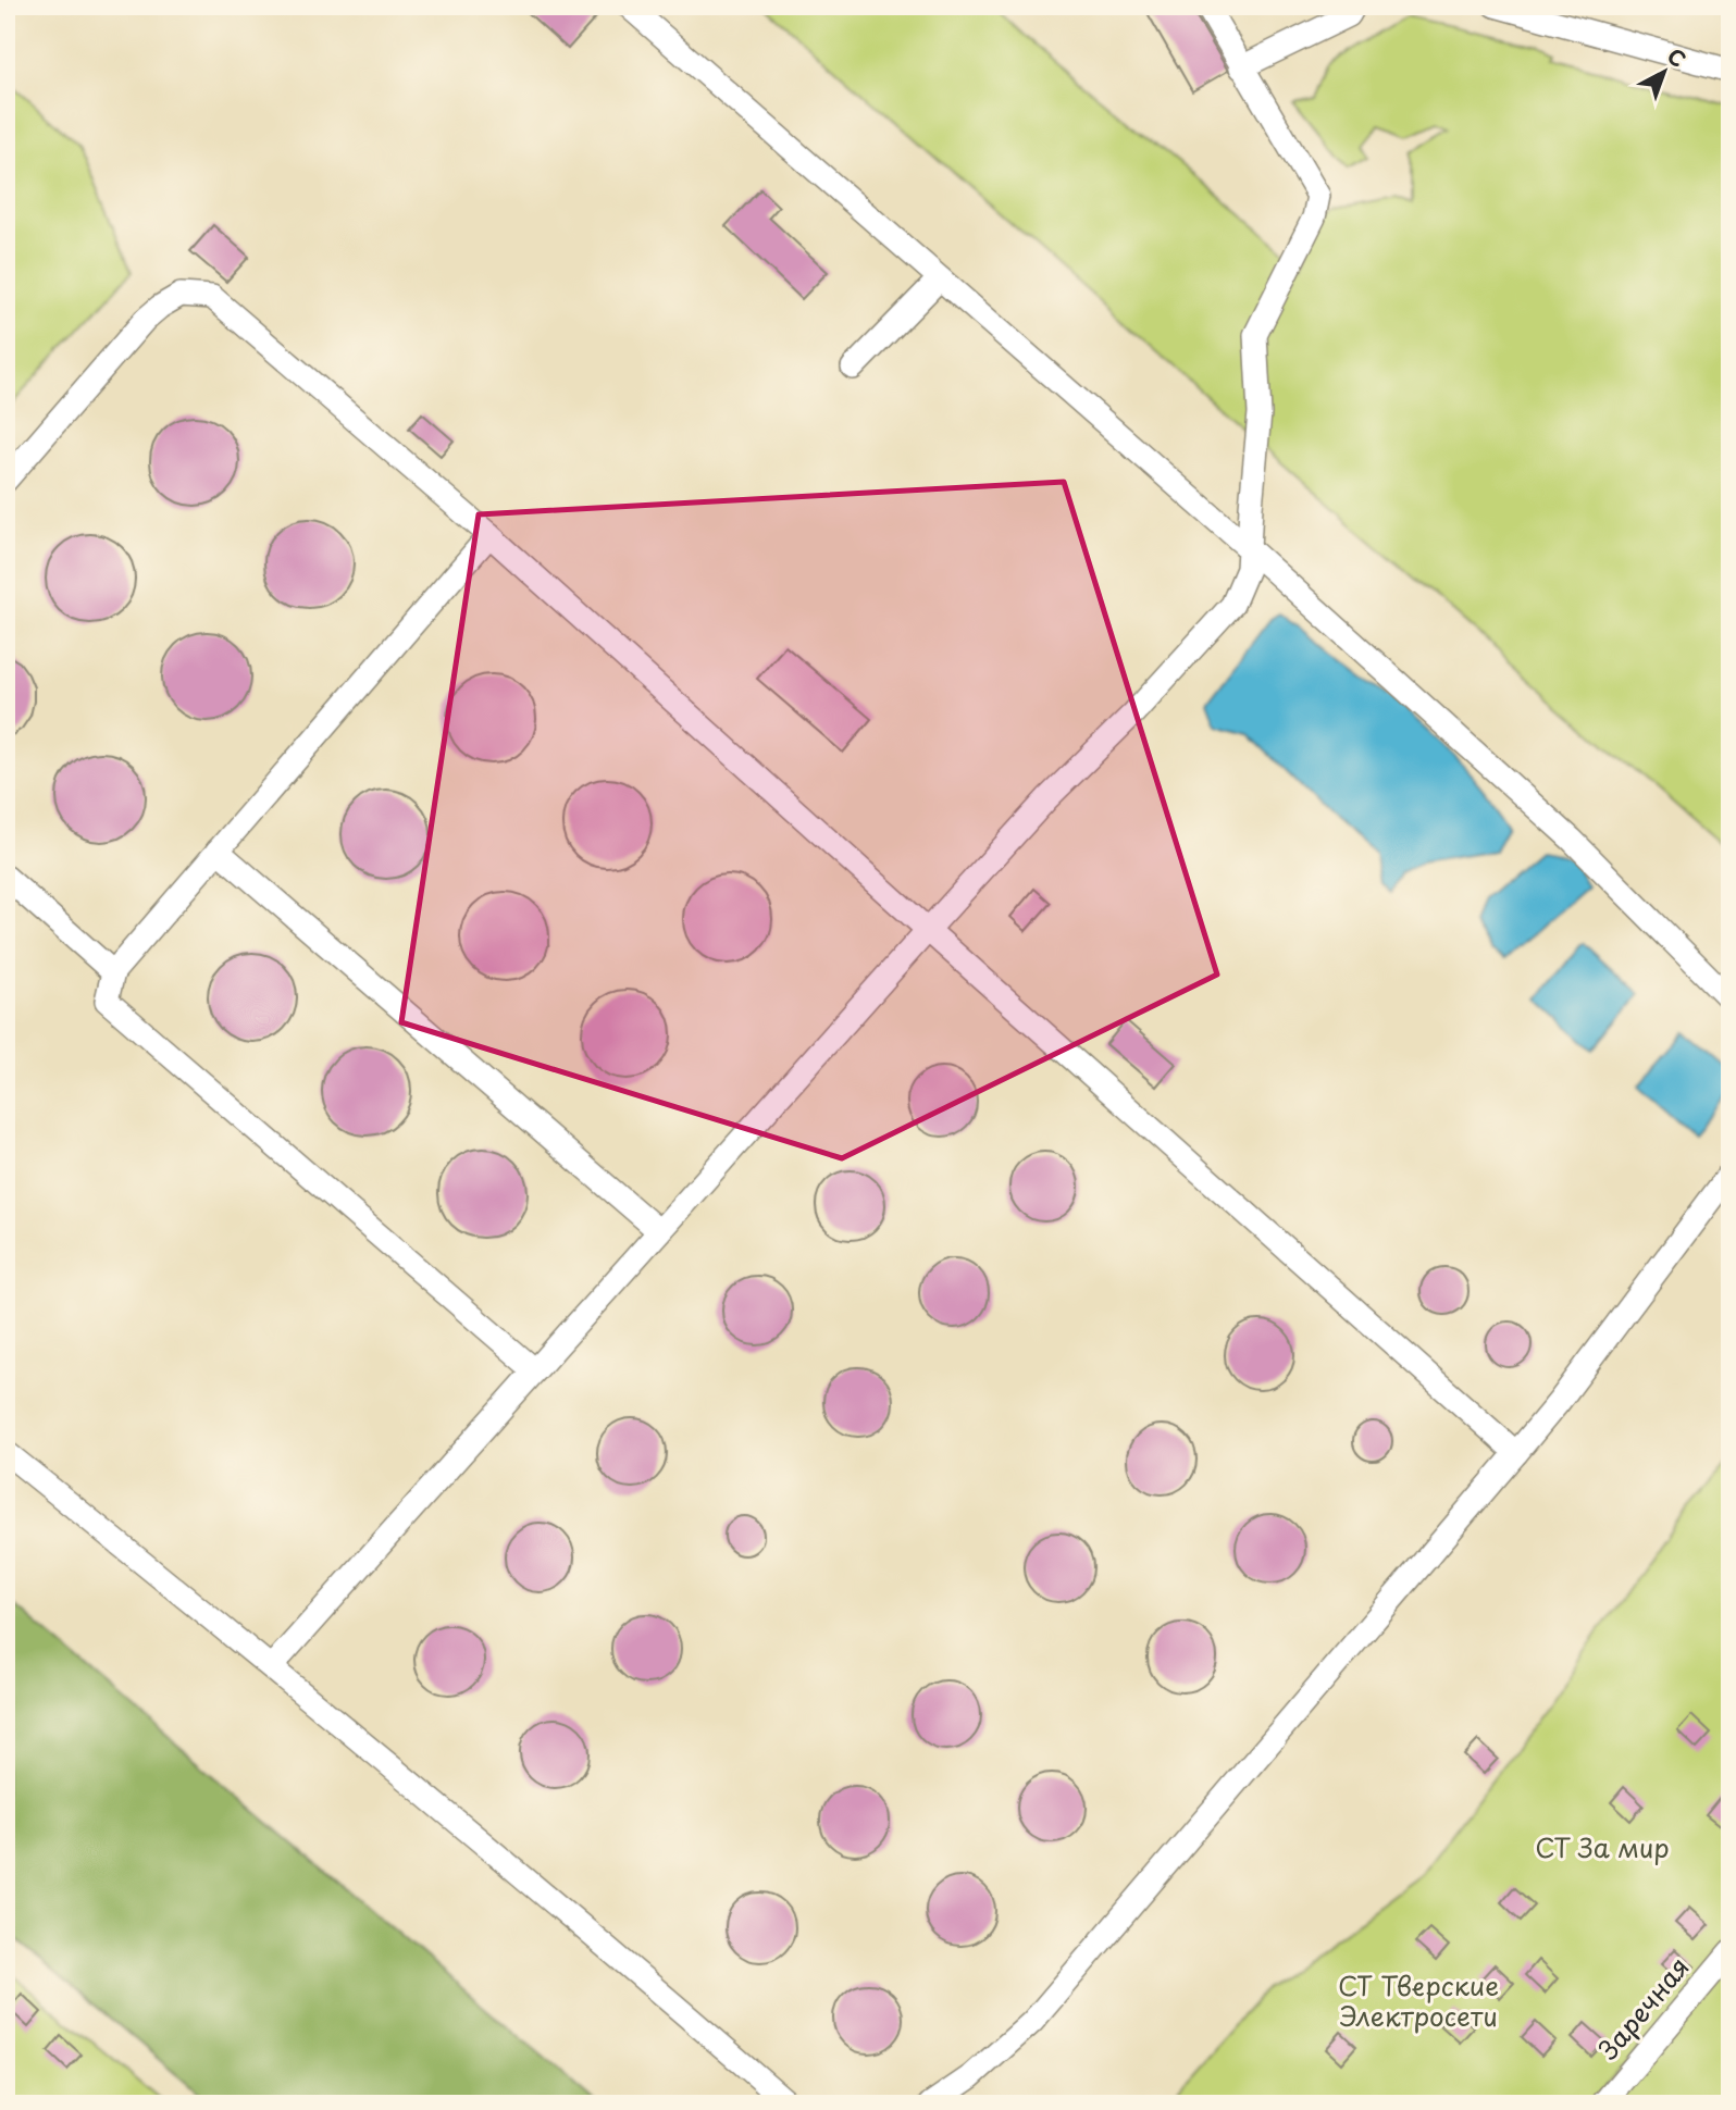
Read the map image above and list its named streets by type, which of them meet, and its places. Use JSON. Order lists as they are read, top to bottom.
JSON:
{
  "streets": {
    "street": ["Заречная"]
  },
  "parks": ["СТ За мир", "СТ Тверские Электросети"],
  "north": "top right"
}
